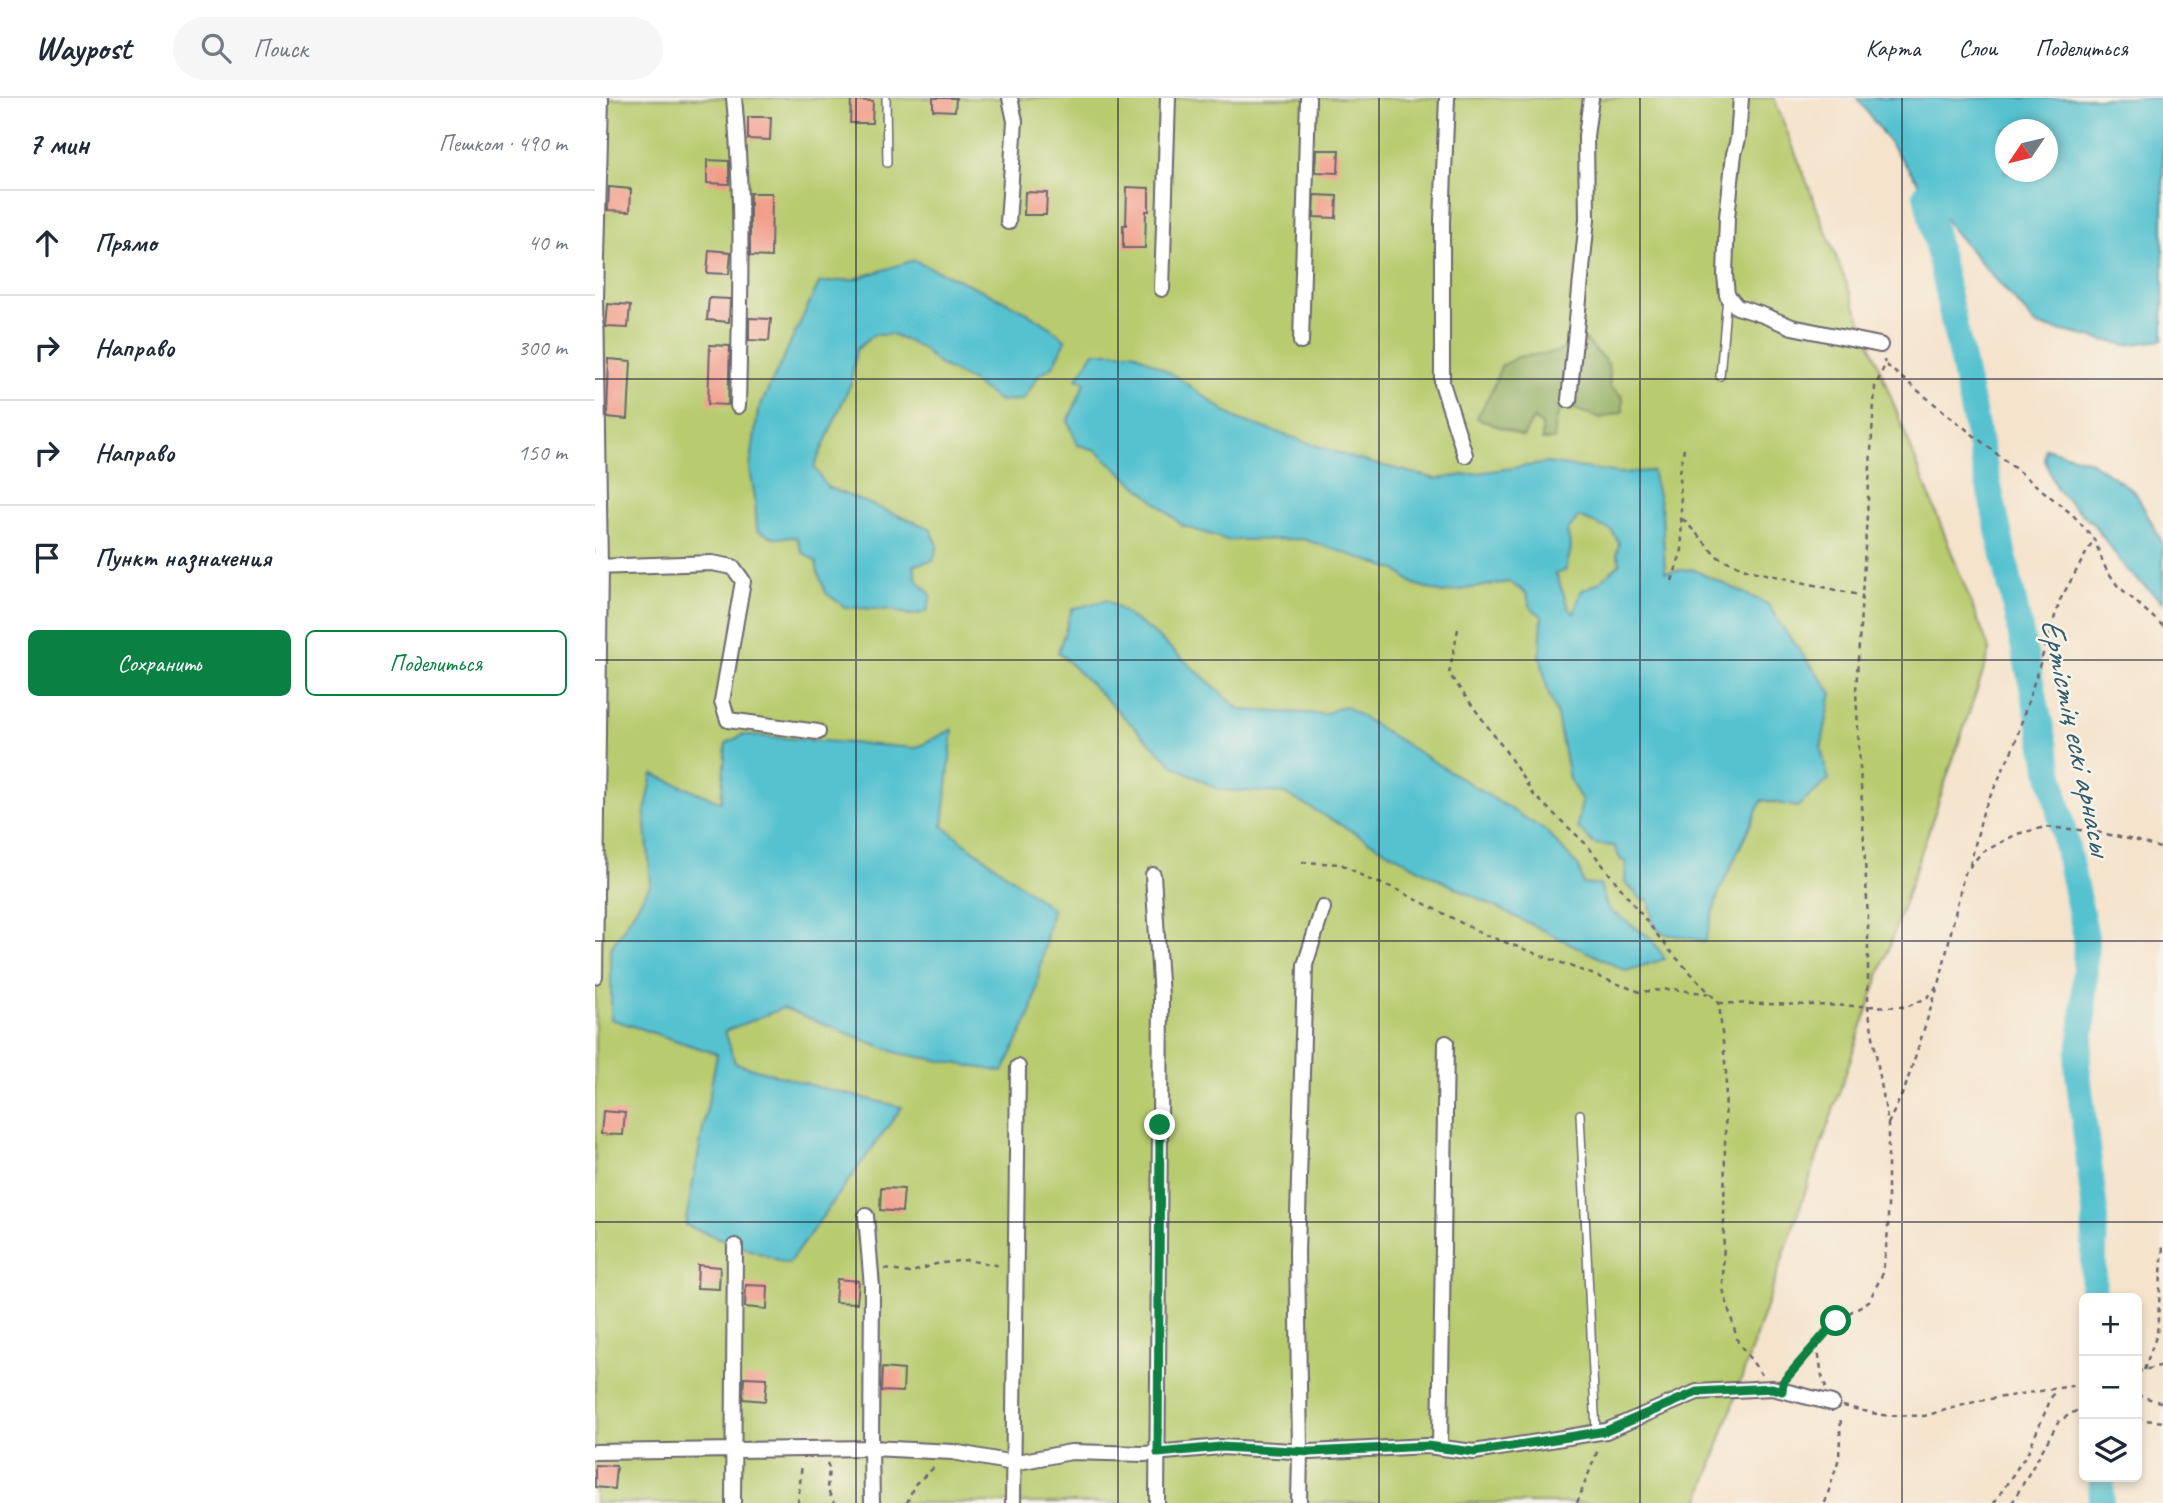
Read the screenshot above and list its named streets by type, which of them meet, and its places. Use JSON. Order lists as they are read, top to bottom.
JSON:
{
  "water": ["Ертістің ескі арнасы"],
  "north": "bottom left",
  "page": {
    "header": "Waypost",
    "search": "Поиск",
    "nav": ["Карта", "Слои", "Поделиться"],
    "heading": ["7 мин", "Пешком · 490 m"],
    "list": [
      ["Прямо", "40 m"],
      ["Направо", "300 m"],
      ["Направо", "150 m"],
      "Пункт назначения"
    ],
    "buttons": ["Сохранить", "Поделиться"],
    "map_buttons": ["+", "−"]
  }
}
